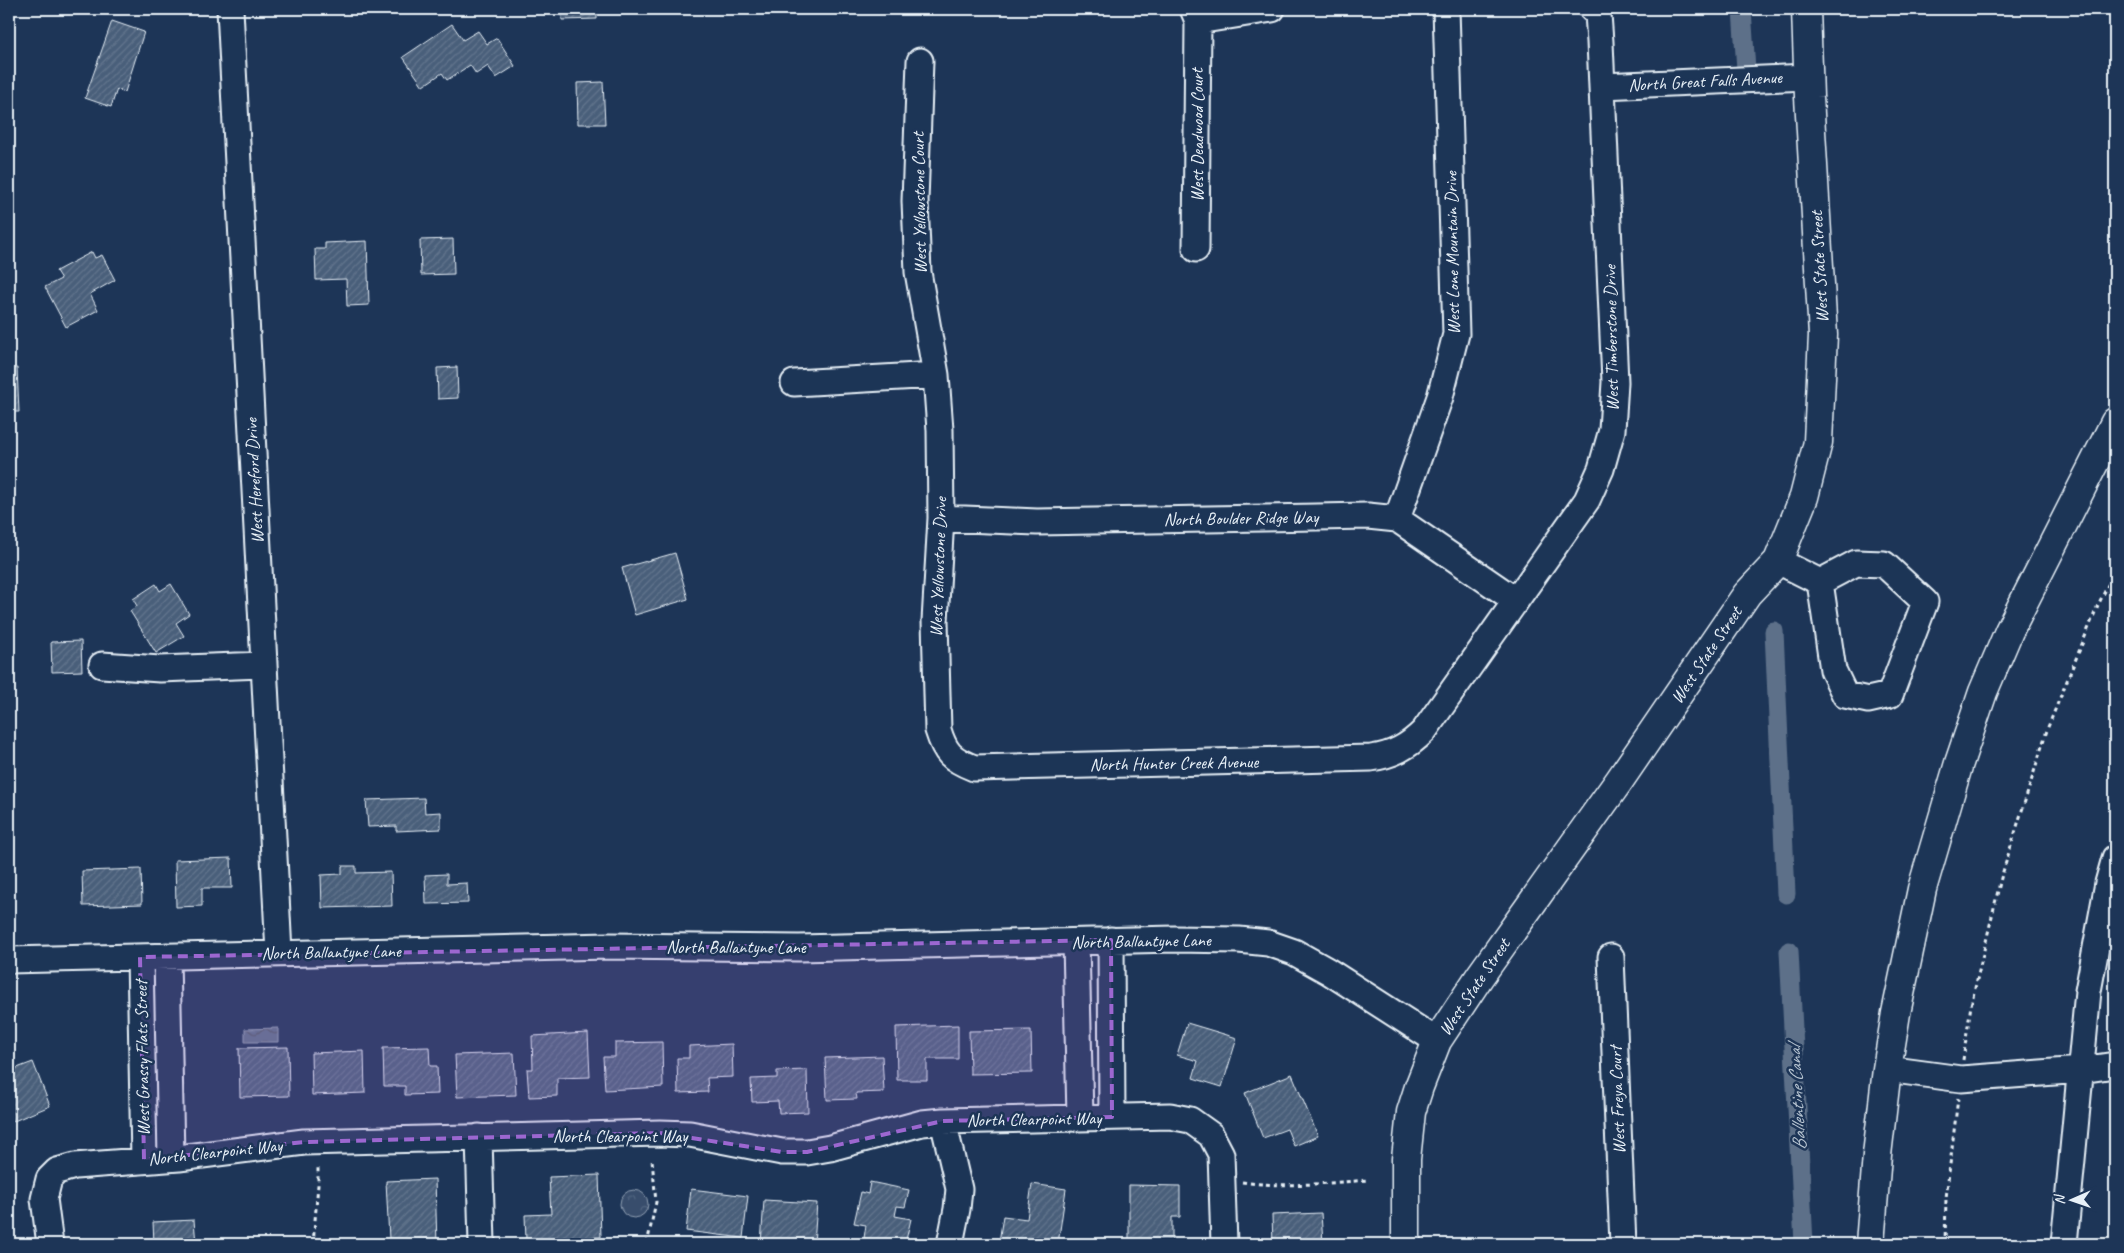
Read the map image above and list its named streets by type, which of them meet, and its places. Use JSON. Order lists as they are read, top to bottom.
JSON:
{
  "streets": {
    "main road": ["West State Street"],
    "street": [
      "North Great Falls Avenue",
      "West Deadwood Court",
      "West Yellowstone Court",
      "West Lone Mountain Drive",
      "West Timberstone Drive",
      "West Hereford Drive",
      "North Boulder Ridge Way",
      "West Yellowstone Drive",
      "North Hunter Creek Avenue",
      "North Ballantyne Lane",
      "West Grassy Flats Street",
      "West Freya Court",
      "North Clearpoint Way"
    ]
  },
  "crossings": [
    ["North Great Falls Avenue", "West State Street"],
    ["North Great Falls Avenue", "West Timberstone Drive"],
    ["West Yellowstone Court", "West Yellowstone Drive"],
    ["West Lone Mountain Drive", "North Boulder Ridge Way"],
    ["West State Street", "North Ballantyne Lane"],
    ["West Timberstone Drive", "North Boulder Ridge Way"],
    ["West Timberstone Drive", "North Hunter Creek Avenue"],
    ["West Hereford Drive", "North Ballantyne Lane"],
    ["North Boulder Ridge Way", "West Yellowstone Drive"],
    ["West Yellowstone Drive", "North Hunter Creek Avenue"],
    ["North Ballantyne Lane", "West Grassy Flats Street"],
    ["West Grassy Flats Street", "North Clearpoint Way"]
  ],
  "water": ["Ballentine Canal"],
  "north": "left"
}
